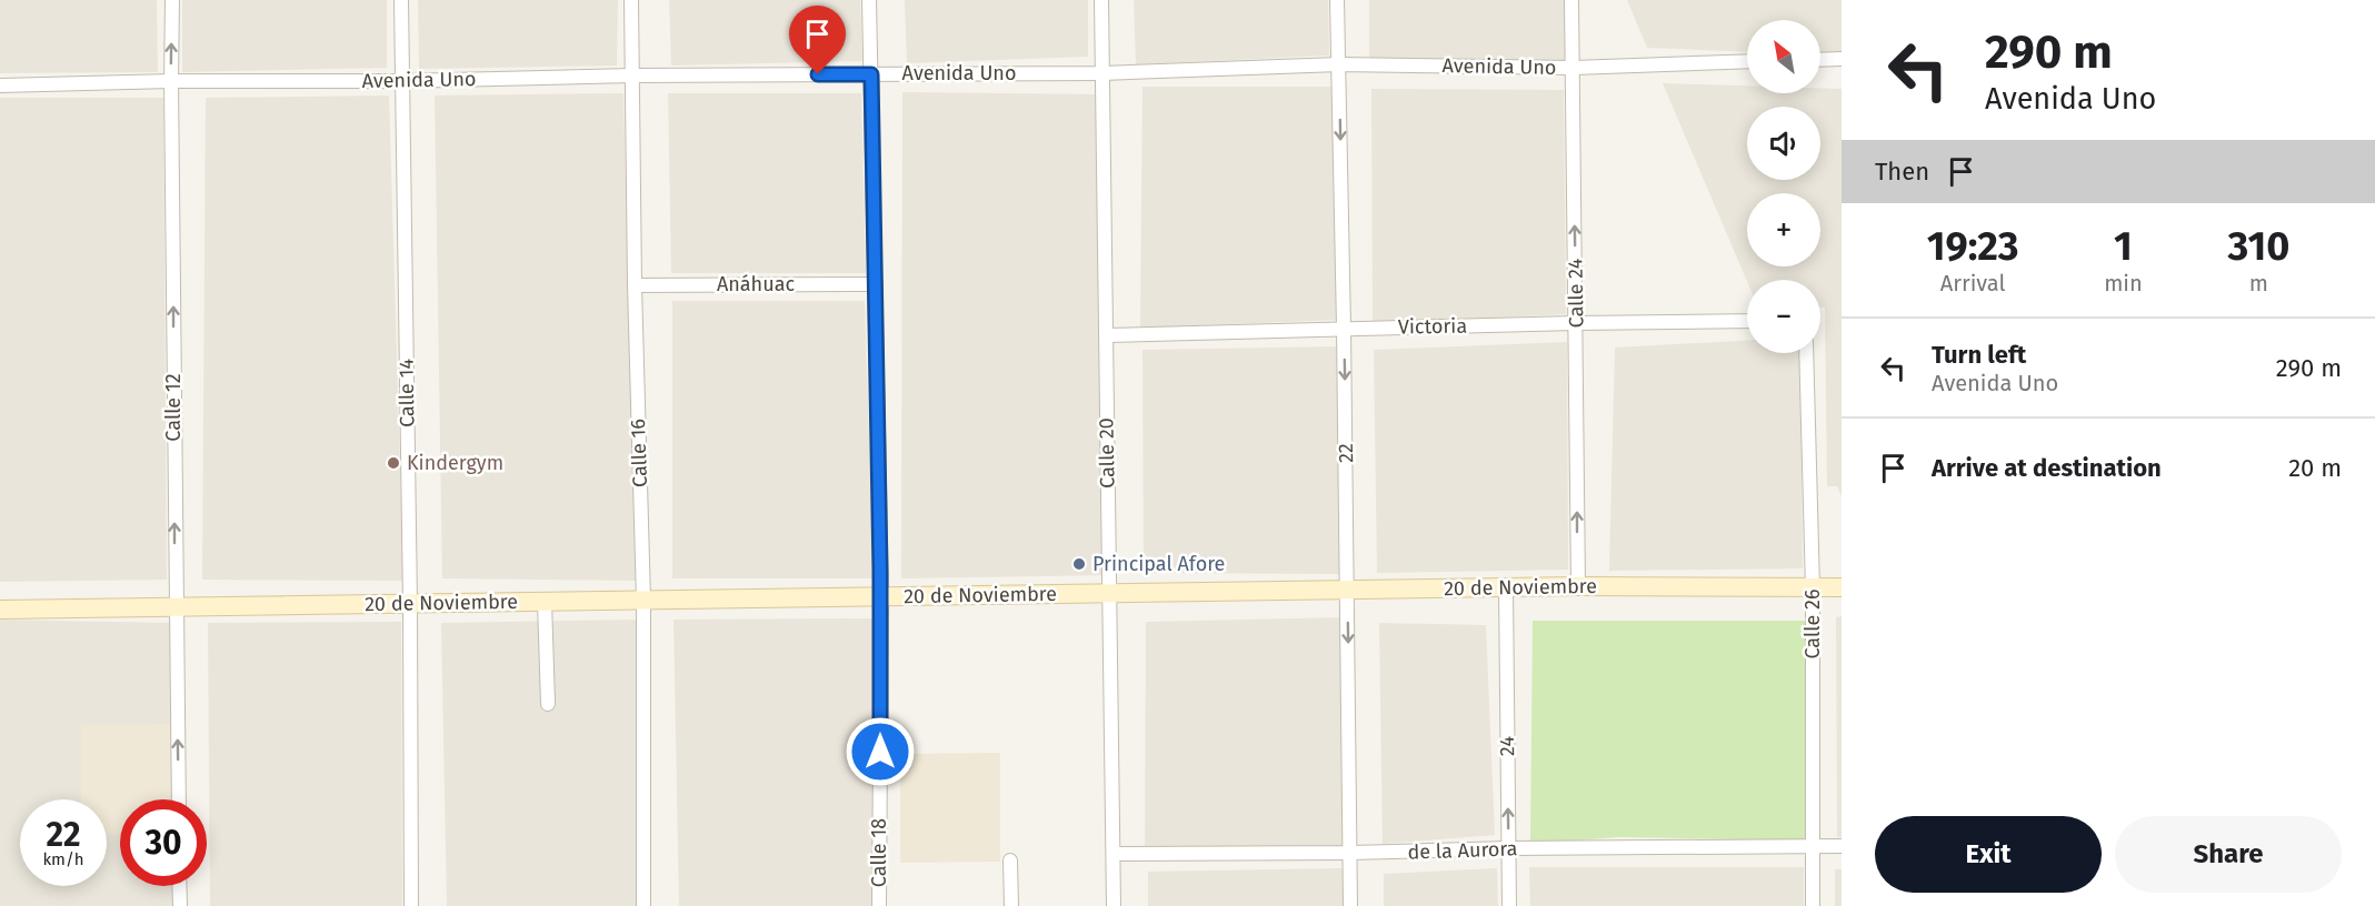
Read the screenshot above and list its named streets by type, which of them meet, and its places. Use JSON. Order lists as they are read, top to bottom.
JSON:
{
  "streets": {
    "main road": ["20 de Noviembre"],
    "street": [
      "Avenida Uno",
      "Anáhuac",
      "Calle 24",
      "Victoria",
      "Calle 14",
      "Calle 12",
      "Calle 16",
      "Calle 20",
      "22",
      "Calle 26",
      "24",
      "de la Aurora",
      "Calle 18"
    ]
  },
  "crossings": [
    ["Avenida Uno", "Calle 24"],
    ["Avenida Uno", "Calle 14"],
    ["Avenida Uno", "Calle 12"],
    ["Avenida Uno", "Calle 16"],
    ["Avenida Uno", "Calle 20"],
    ["Avenida Uno", "22"],
    ["Avenida Uno", "Calle 18"],
    ["Anáhuac", "Calle 16"],
    ["Anáhuac", "Calle 18"],
    ["Calle 24", "Victoria"],
    ["Calle 24", "20 de Noviembre"],
    ["Victoria", "Calle 20"],
    ["Victoria", "22"],
    ["Calle 14", "20 de Noviembre"],
    ["Calle 12", "20 de Noviembre"],
    ["Calle 16", "20 de Noviembre"],
    ["Calle 20", "20 de Noviembre"],
    ["Calle 20", "de la Aurora"],
    ["22", "20 de Noviembre"],
    ["22", "de la Aurora"],
    ["20 de Noviembre", "Calle 26"],
    ["20 de Noviembre", "24"],
    ["20 de Noviembre", "Calle 18"],
    ["Calle 26", "de la Aurora"],
    ["24", "de la Aurora"]
  ],
  "one_way": [
    "Calle 24",
    "Calle 12",
    "22",
    "24"
  ],
  "places": ["Kindergym", "Principal Afore"],
  "north": "top left",
  "page": {
    "turn": ["290 m", "Avenida Uno"],
    "map_buttons": ["+", "−"],
    "then": "Then",
    "eta": [
      "19:23",
      "Arrival",
      "1",
      "min",
      "310",
      "m"
    ],
    "list": [
      {
        "name": "Turn left",
        "note": "Avenida Uno",
        "value": "290 m"
      },
      {
        "name": "Arrive at destination",
        "value": "20 m"
      }
    ],
    "speed": "22 km/h",
    "limit": "30",
    "buttons": ["Exit", "Share"]
  }
}
